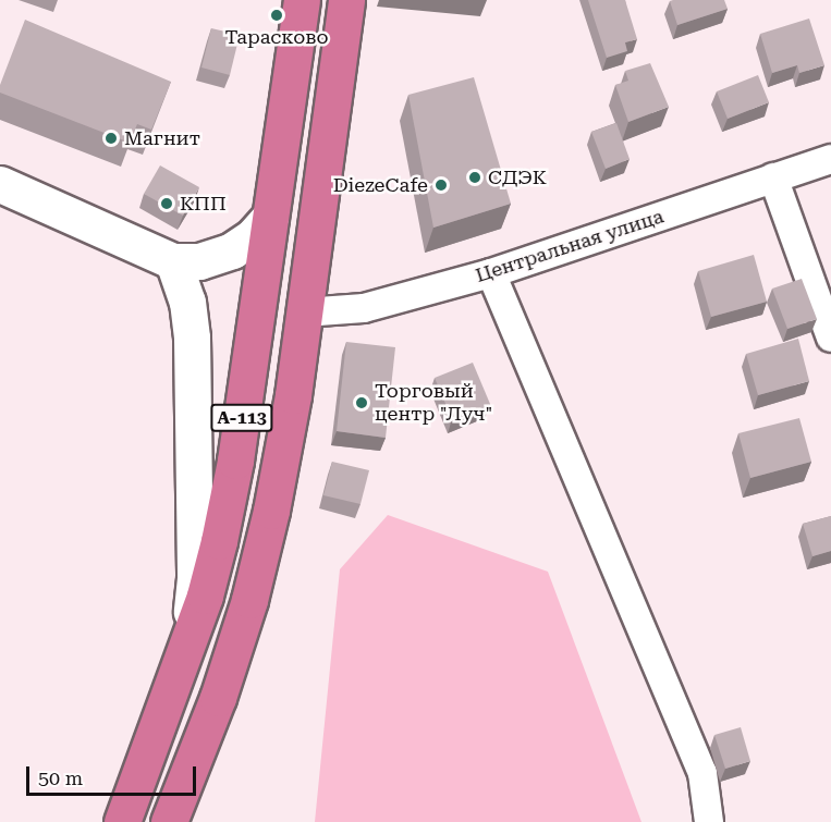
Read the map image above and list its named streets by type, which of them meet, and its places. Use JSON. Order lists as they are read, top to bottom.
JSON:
{
  "streets": {
    "highway": ["А-113"],
    "street": ["Центральная улица"]
  },
  "crossings": [
    ["Центральная улица", "А-113"]
  ],
  "places": [
    "Тарасково",
    "Магнит",
    "СДЭК",
    "DiezeCafe",
    "КПП",
    "Торговый центр \"Луч\""
  ],
  "scale_bar": "50 m"
}
